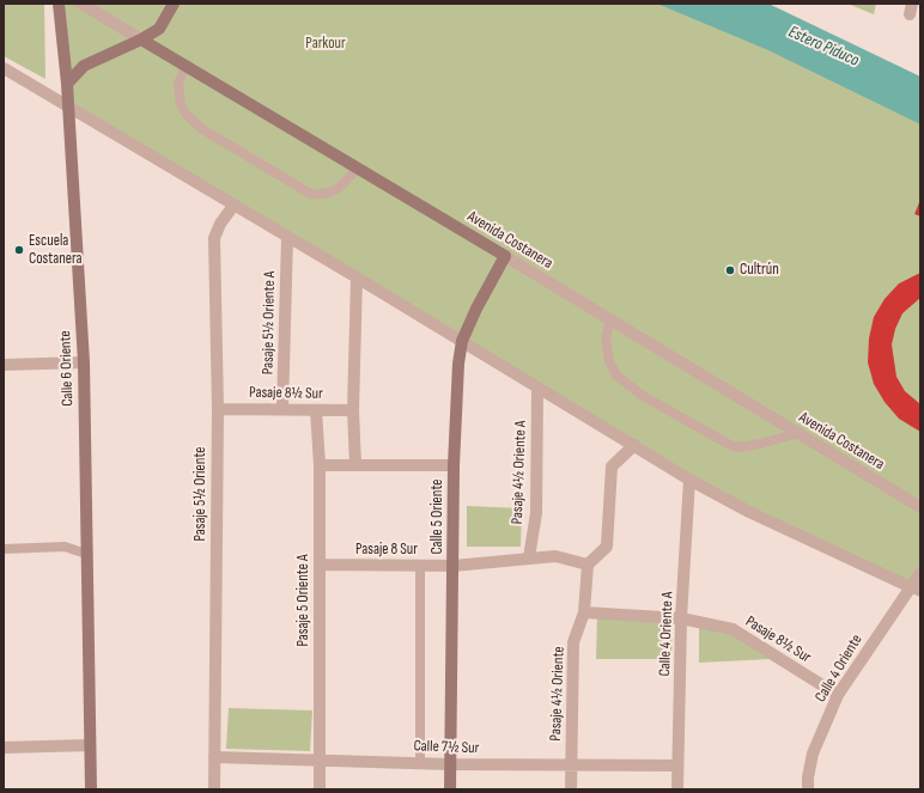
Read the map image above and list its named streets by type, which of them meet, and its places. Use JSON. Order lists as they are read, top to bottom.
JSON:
{
  "streets": {
    "street": [
      "Avenida Costanera",
      "Pasaje 5½ Oriente A",
      "Calle 6 Oriente",
      "Pasaje 8½ Sur",
      "Pasaje 4½ Oriente A",
      "Pasaje 5½ Oriente",
      "Calle 5 Oriente",
      "Pasaje 8 Sur",
      "Pasaje 5 Oriente A",
      "Calle 4 Oriente A",
      "Calle 4 Oriente",
      "Pasaje 4½ Oriente",
      "Calle 7½ Sur"
    ]
  },
  "crossings": [
    ["Avenida Costanera", "Calle 5 Oriente"],
    ["Pasaje 5½ Oriente A", "Pasaje 8½ Sur"],
    ["Pasaje 8½ Sur", "Pasaje 5½ Oriente"],
    ["Pasaje 8½ Sur", "Pasaje 5 Oriente A"],
    ["Pasaje 8½ Sur", "Calle 4 Oriente A"],
    ["Pasaje 8½ Sur", "Calle 4 Oriente"],
    ["Pasaje 8½ Sur", "Pasaje 4½ Oriente"],
    ["Pasaje 5½ Oriente", "Calle 7½ Sur"],
    ["Calle 5 Oriente", "Pasaje 8 Sur"],
    ["Calle 5 Oriente", "Calle 7½ Sur"],
    ["Pasaje 8 Sur", "Pasaje 5 Oriente A"],
    ["Pasaje 5 Oriente A", "Calle 7½ Sur"],
    ["Calle 4 Oriente A", "Calle 7½ Sur"],
    ["Pasaje 4½ Oriente", "Calle 7½ Sur"]
  ],
  "water": ["Estero Piduco"],
  "parks": ["Parkour"],
  "places": ["Escuela Costanera", "Cultrún"]
}
